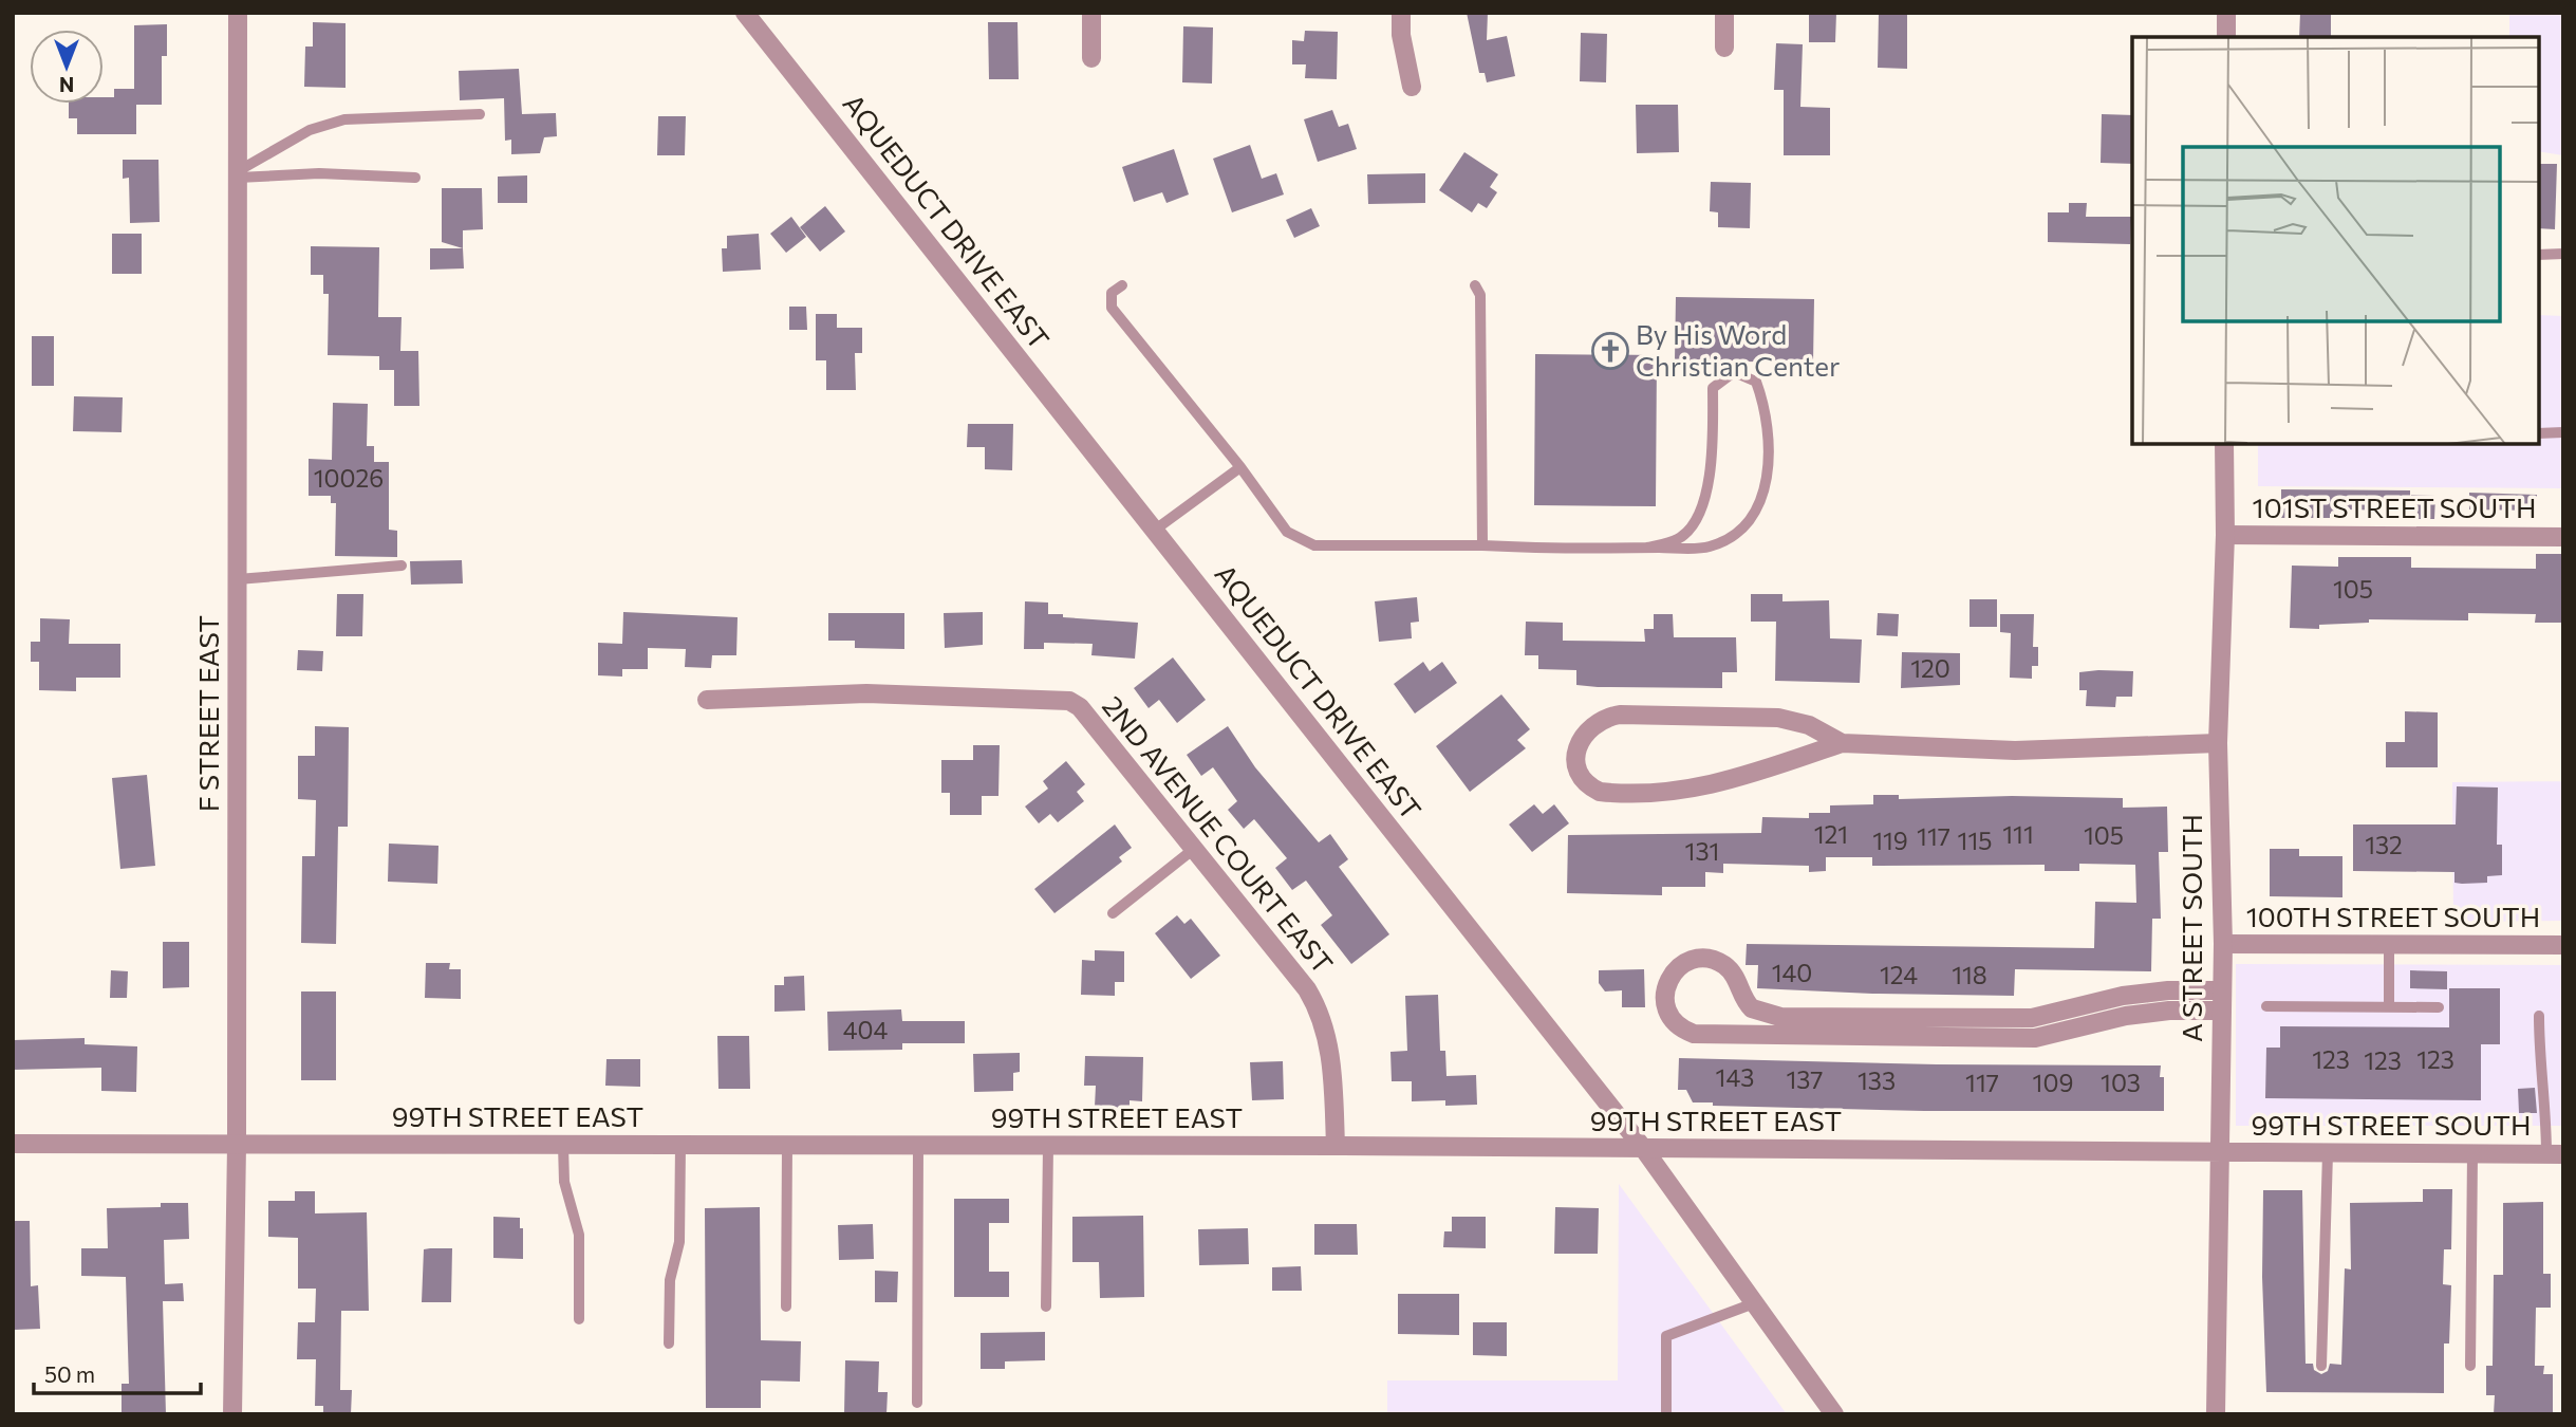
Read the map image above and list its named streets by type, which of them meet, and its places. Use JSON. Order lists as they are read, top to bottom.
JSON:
{
  "streets": {
    "street": [
      "AQUEDUCT DRIVE EAST",
      "101ST STREET SOUTH",
      "F STREET EAST",
      "2ND AVENUE COURT EAST",
      "100TH STREET SOUTH",
      "A STREET SOUTH",
      "99TH STREET EAST",
      "99TH STREET SOUTH"
    ]
  },
  "crossings": [
    ["AQUEDUCT DRIVE EAST", "99TH STREET EAST"],
    ["101ST STREET SOUTH", "A STREET SOUTH"],
    ["F STREET EAST", "99TH STREET EAST"],
    ["2ND AVENUE COURT EAST", "99TH STREET EAST"],
    ["100TH STREET SOUTH", "A STREET SOUTH"],
    ["A STREET SOUTH", "99TH STREET EAST"],
    ["A STREET SOUTH", "99TH STREET SOUTH"],
    ["99TH STREET EAST", "99TH STREET SOUTH"]
  ],
  "places": {
    "church": ["By His Word Christian Center"]
  },
  "house_numbers": [
    "10026",
    "105",
    "120",
    "121",
    "111",
    "105",
    "117",
    "119",
    "115",
    "132",
    "131",
    "140",
    "124",
    "118",
    "404",
    "123",
    "123",
    "123",
    "143",
    "137",
    "133",
    "117",
    "109",
    "103"
  ],
  "scale_bar": "50 m",
  "north": "bottom"
}
